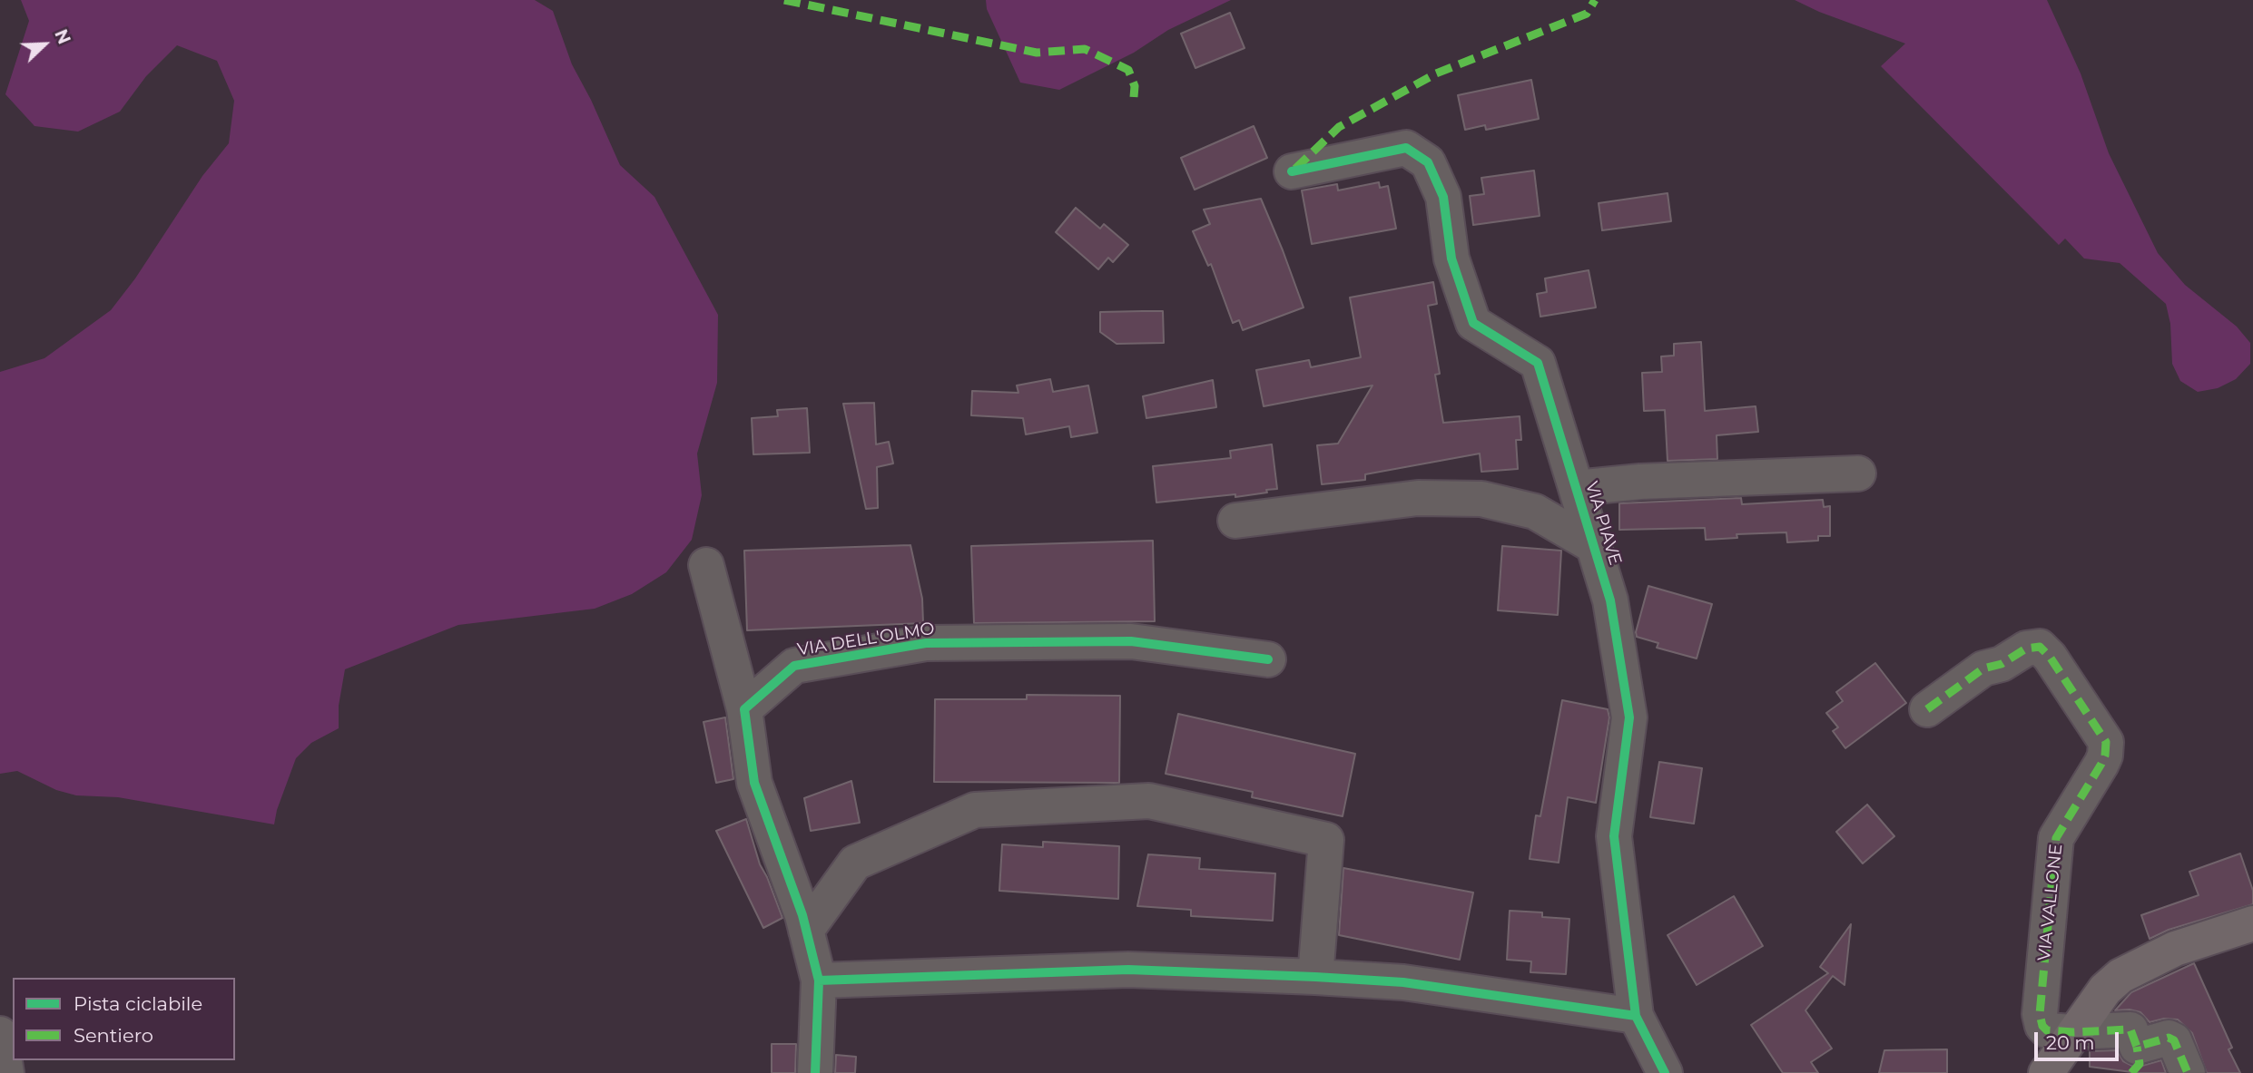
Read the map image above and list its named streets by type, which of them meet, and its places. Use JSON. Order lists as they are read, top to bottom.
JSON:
{
  "streets": {
    "street": ["VIA PIAVE", "VIA DELL'OLMO", "VIA VALLONE"]
  },
  "legend": ["Pista ciclabile", "Sentiero"],
  "scale_bar": "20 m",
  "north": "top right"
}
